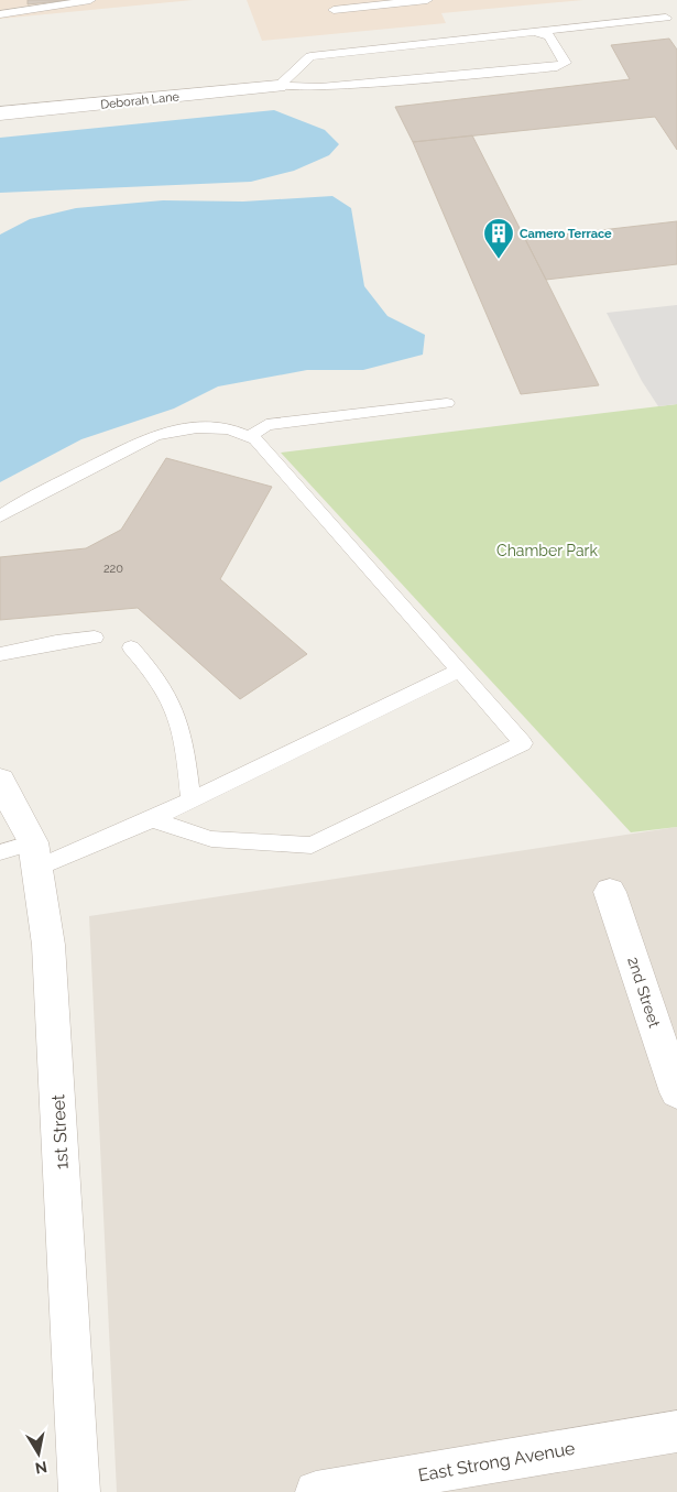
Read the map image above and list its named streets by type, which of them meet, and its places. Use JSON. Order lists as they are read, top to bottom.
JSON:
{
  "streets": {
    "street": [
      "Deborah Lane",
      "2nd Street",
      "1st Street",
      "East Strong Avenue"
    ]
  },
  "parks": ["Chamber Park"],
  "places": {
    "building": ["Camero Terrace"]
  },
  "house_numbers": ["220"],
  "north": "bottom"
}
